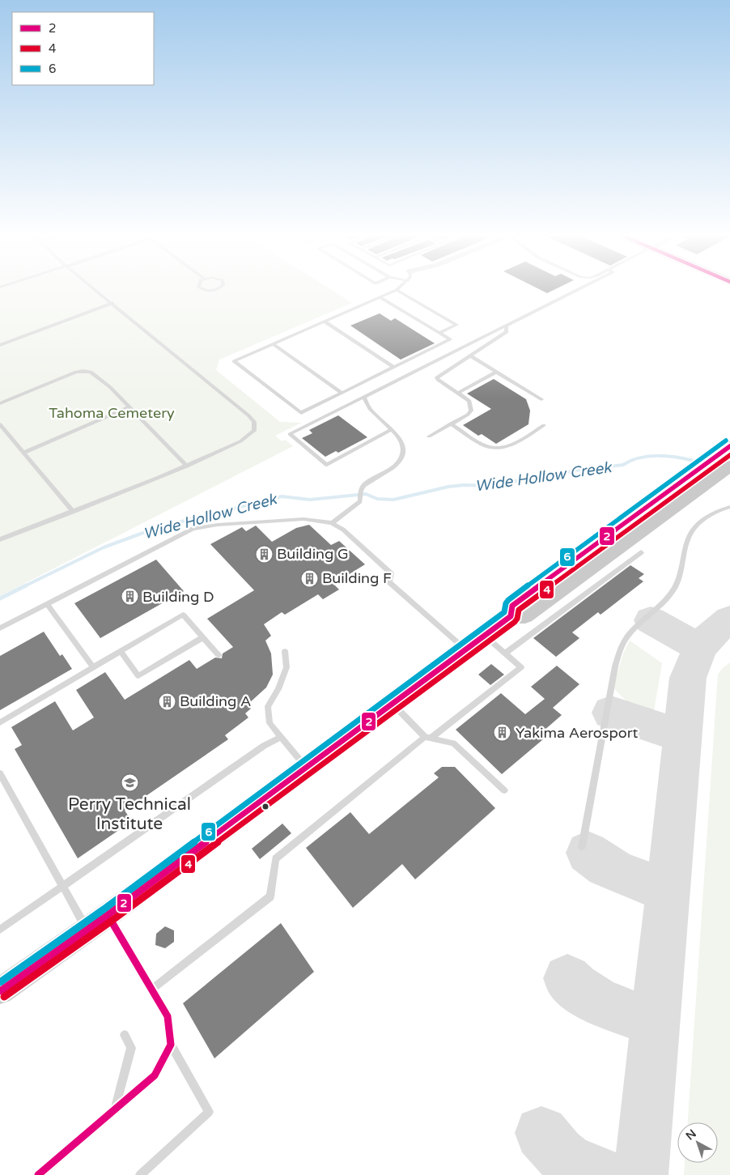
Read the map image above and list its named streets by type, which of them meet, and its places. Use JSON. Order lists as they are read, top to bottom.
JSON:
{
  "water": ["Wide Hollow Creek"],
  "parks": ["Tahoma Cemetery"],
  "places": {
    "building": [
      "Building G",
      "Building F",
      "Building D",
      "Building A",
      "Yakima Aerosport"
    ],
    "school or university": ["Perry Technical Institute"]
  },
  "lines": ["transit line 6", "transit line 2", "transit line 4"],
  "legend": ["2", "4", "6"],
  "north": "top left"
}
